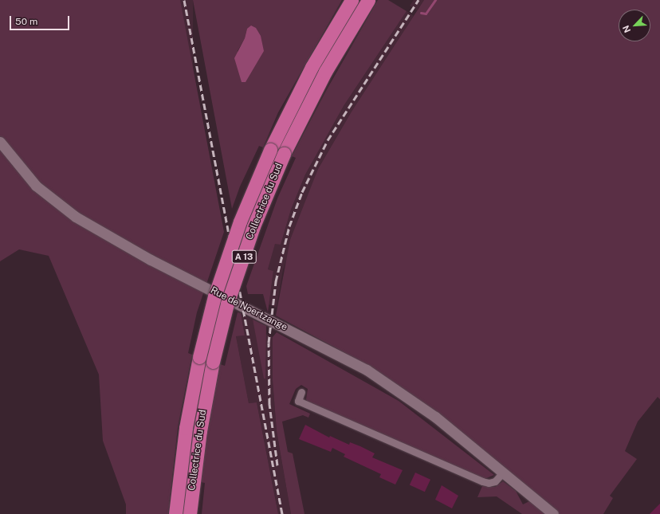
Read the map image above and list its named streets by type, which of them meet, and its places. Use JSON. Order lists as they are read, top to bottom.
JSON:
{
  "streets": {
    "highway": ["Collectrice du Sud", "A 13"],
    "main road": ["Rue de Noertzange"]
  },
  "scale_bar": "50 m",
  "north": "bottom left"
}
